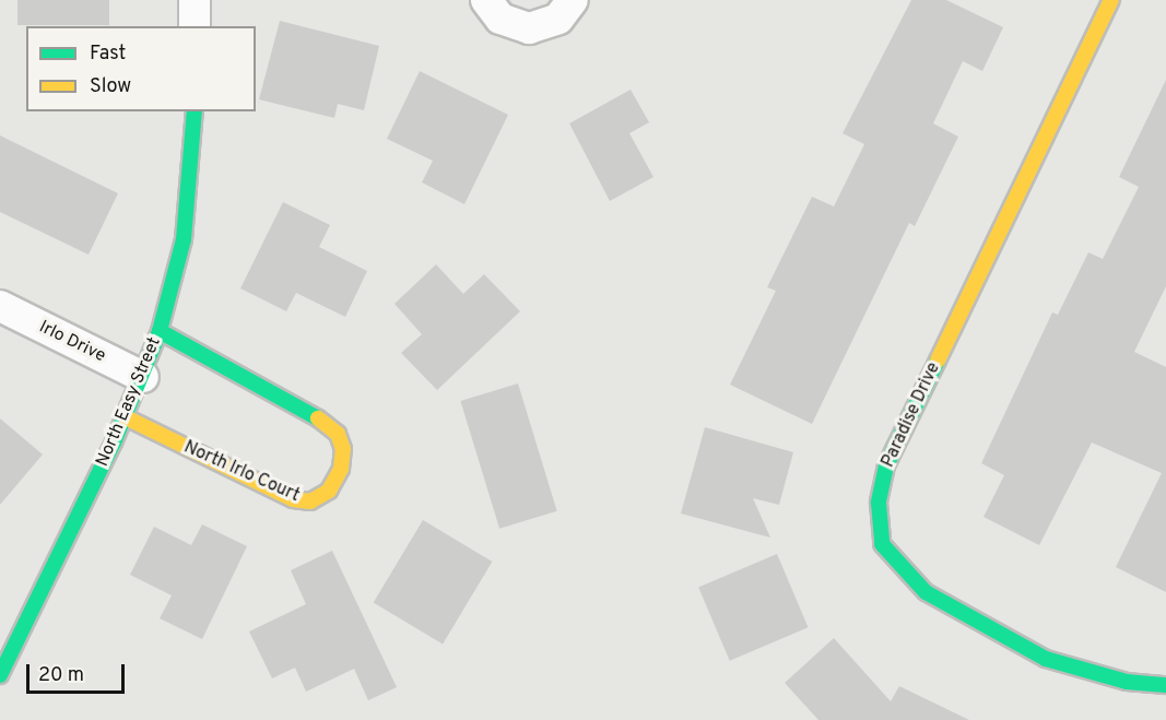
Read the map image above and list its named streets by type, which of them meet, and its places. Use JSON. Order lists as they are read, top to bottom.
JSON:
{
  "streets": {
    "street": [
      "Irlo Drive",
      "North Easy Street",
      "Paradise Drive",
      "North Irlo Court"
    ]
  },
  "crossings": [
    ["Irlo Drive", "North Easy Street"],
    ["North Easy Street", "North Irlo Court"]
  ],
  "legend": ["Fast", "Slow"],
  "scale_bar": "20 m"
}
